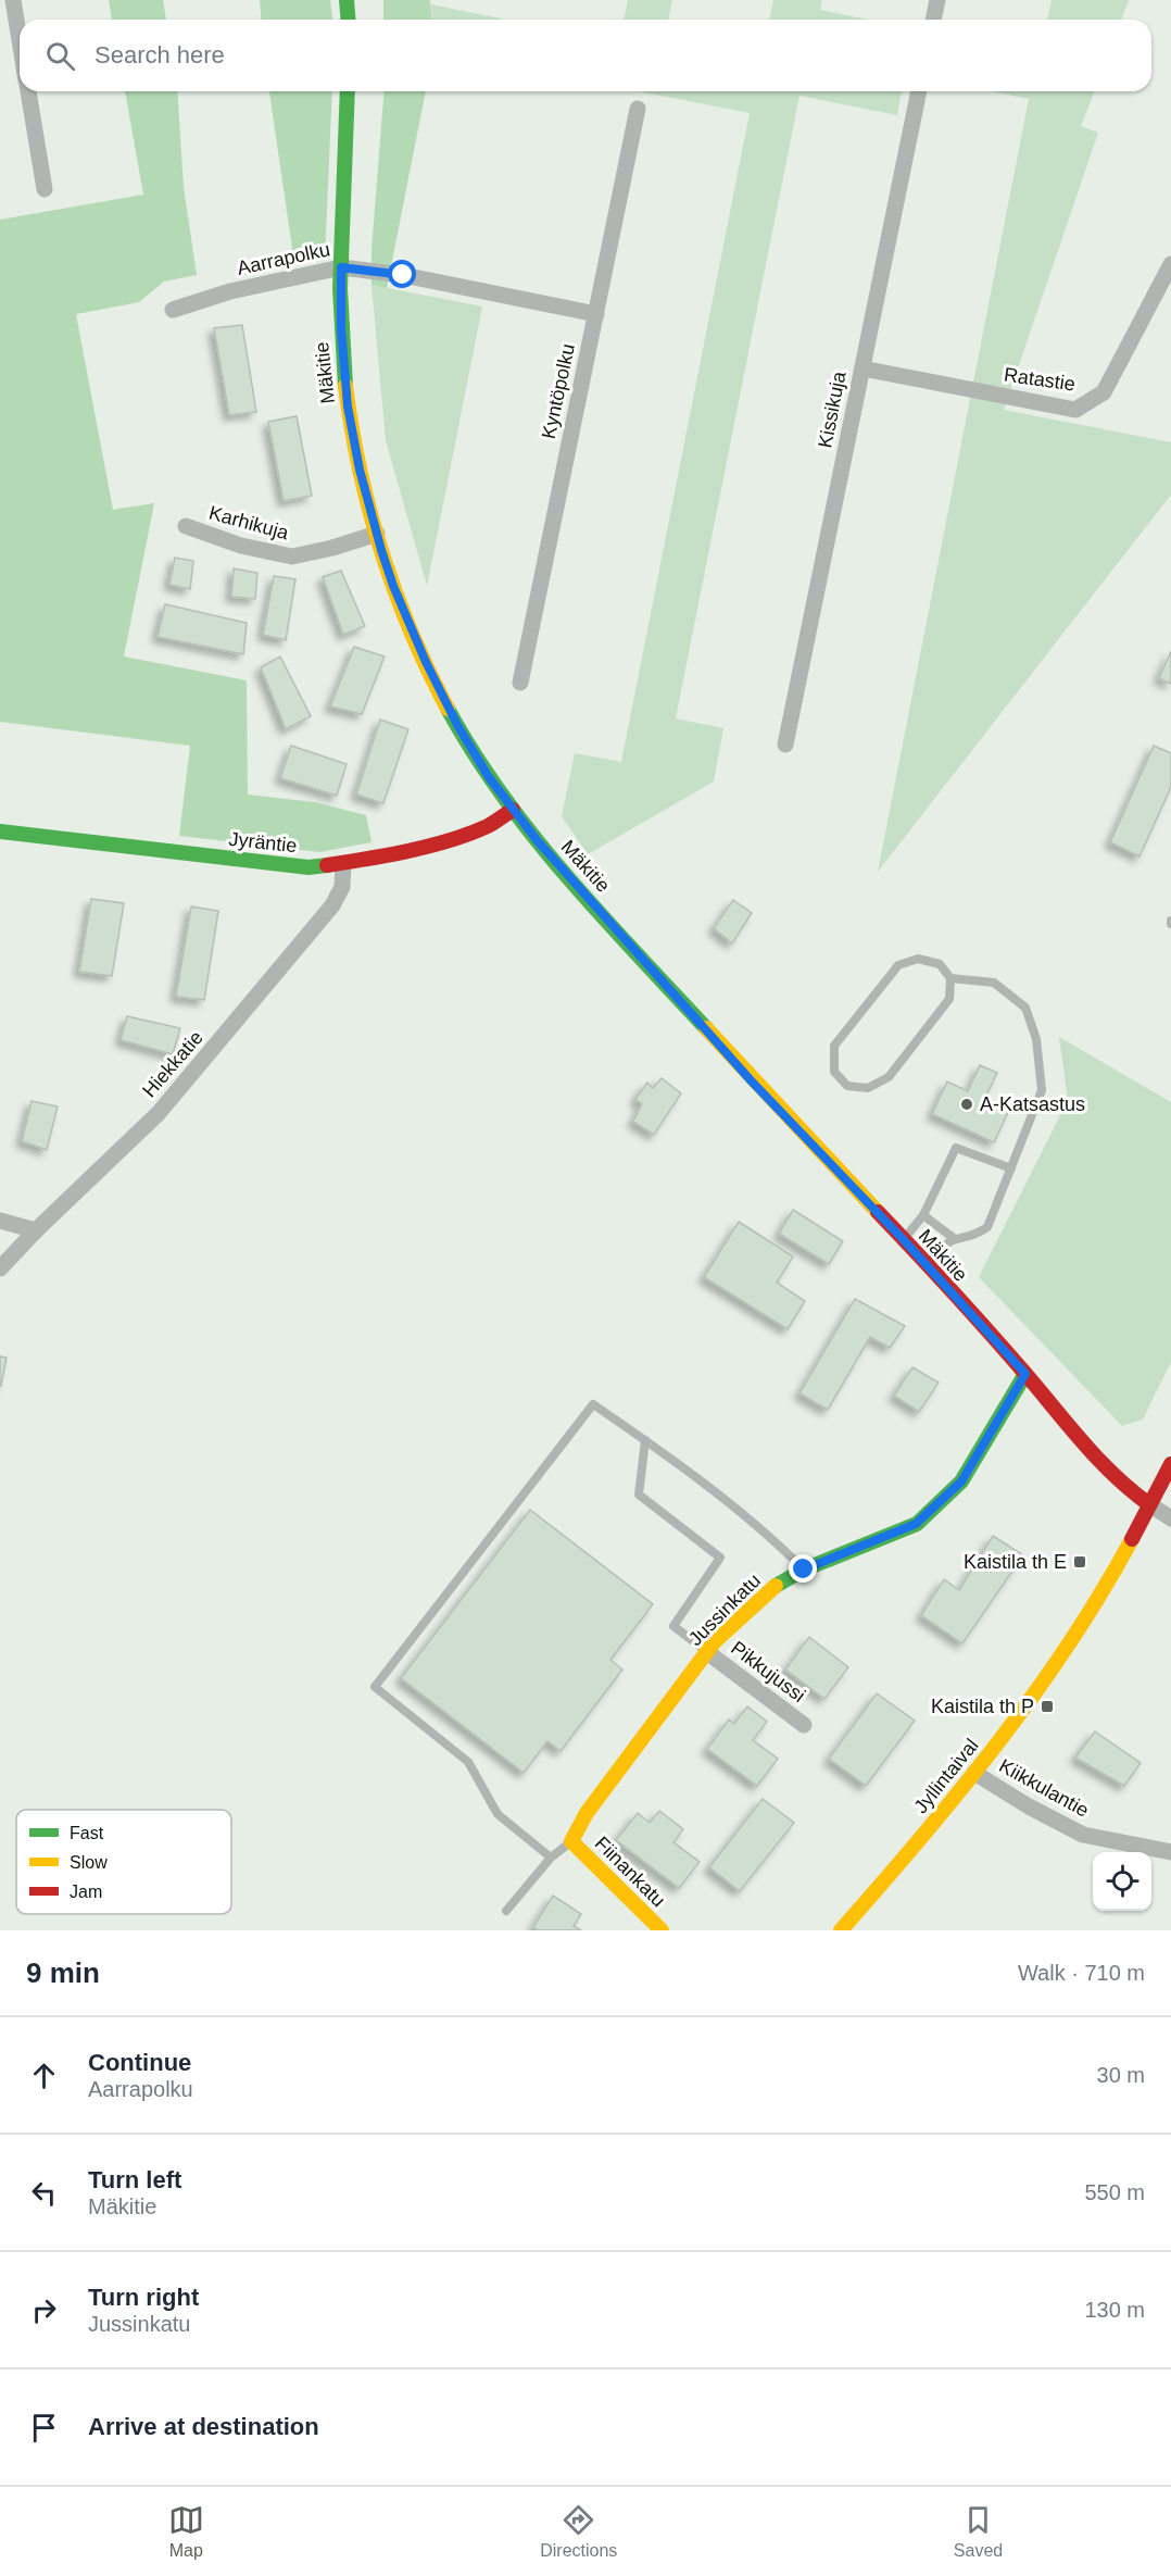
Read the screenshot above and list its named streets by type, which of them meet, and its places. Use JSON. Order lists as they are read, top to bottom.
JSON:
{
  "streets": {
    "street": [
      "Aarrapolku",
      "Mäkitie",
      "Ratastie",
      "Kyntöpolku",
      "Kissikuja",
      "Karhikuja",
      "Jyräntie",
      "Hiekkatie",
      "Jussinkatu",
      "Pikkujussi",
      "Jyllintaival",
      "Kiikkulantie",
      "Fiinankatu"
    ]
  },
  "crossings": [
    ["Aarrapolku", "Mäkitie"],
    ["Aarrapolku", "Kyntöpolku"],
    ["Mäkitie", "Karhikuja"],
    ["Mäkitie", "Jyräntie"],
    ["Mäkitie", "Jussinkatu"],
    ["Mäkitie", "Jyllintaival"],
    ["Ratastie", "Kissikuja"],
    ["Jyräntie", "Hiekkatie"],
    ["Jussinkatu", "Pikkujussi"],
    ["Jussinkatu", "Fiinankatu"],
    ["Jyllintaival", "Kiikkulantie"]
  ],
  "places": {
    "other": ["A-Katsastus"],
    "transit": ["Kaistila th E", "Kaistila th P"]
  },
  "legend": ["Fast", "Slow", "Jam"],
  "page": {
    "search": "Search here",
    "heading": ["9 min", "Walk · 710 m"],
    "list": [
      ["Continue", "Aarrapolku", "30 m"],
      ["Turn left", "Mäkitie", "550 m"],
      ["Turn right", "Jussinkatu", "130 m"],
      "Arrive at destination"
    ],
    "nav": ["Map", "Directions", "Saved"]
  }
}
